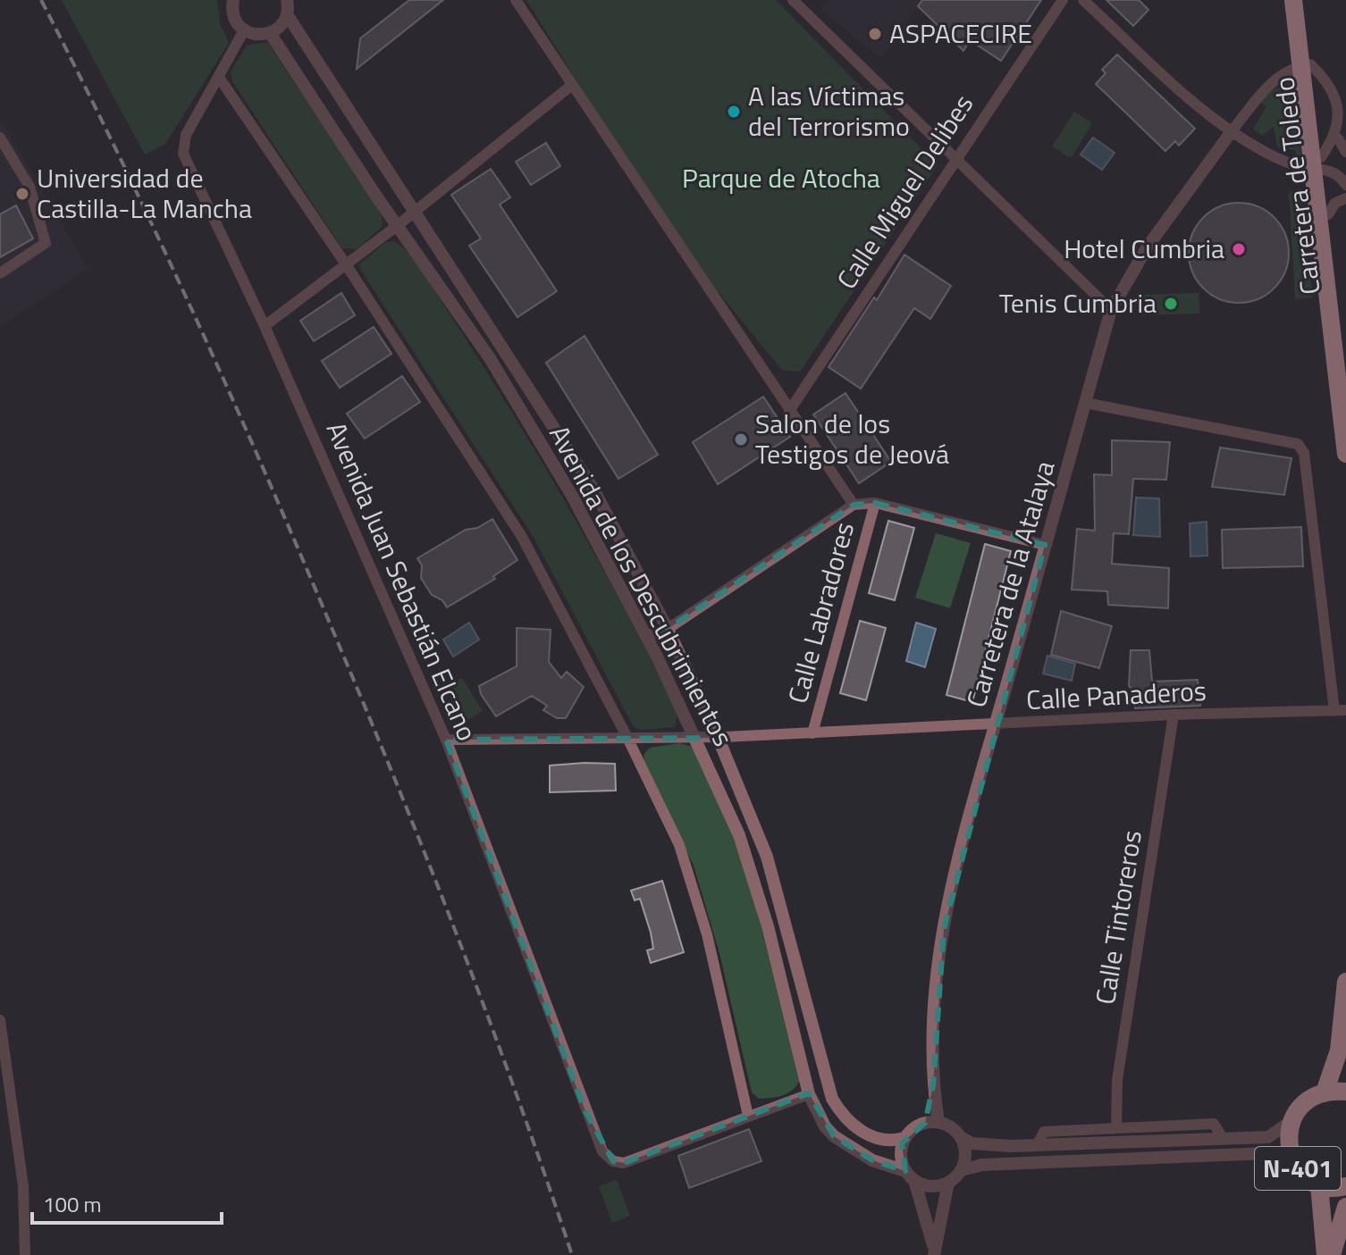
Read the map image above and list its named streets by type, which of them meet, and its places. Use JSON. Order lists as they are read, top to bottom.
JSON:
{
  "streets": {
    "highway": ["Carretera de Toledo", "N-401"],
    "street": [
      "Calle Miguel Delibes",
      "Avenida Juan Sebastián Elcano",
      "Carretera de la Atalaya",
      "Avenida de los Descubrimientos",
      "Calle Labradores",
      "Calle Panaderos",
      "Calle Tintoreros"
    ]
  },
  "crossings": [
    ["Avenida Juan Sebastián Elcano", "Calle Panaderos"],
    ["Carretera de la Atalaya", "Avenida de los Descubrimientos"],
    ["Carretera de la Atalaya", "Calle Panaderos"],
    ["Avenida de los Descubrimientos", "Calle Panaderos"],
    ["Calle Labradores", "Calle Panaderos"],
    ["Calle Panaderos", "Calle Tintoreros"]
  ],
  "parks": ["Parque de Atocha"],
  "places": [
    "ASPACECIRE",
    "A las Víctimas del Terrorismo",
    "Universidad de Castilla-La Mancha",
    "Hotel Cumbria",
    "Tenis Cumbria",
    "Salon de los Testigos de Jeová"
  ],
  "scale_bar": "100 m"
}
